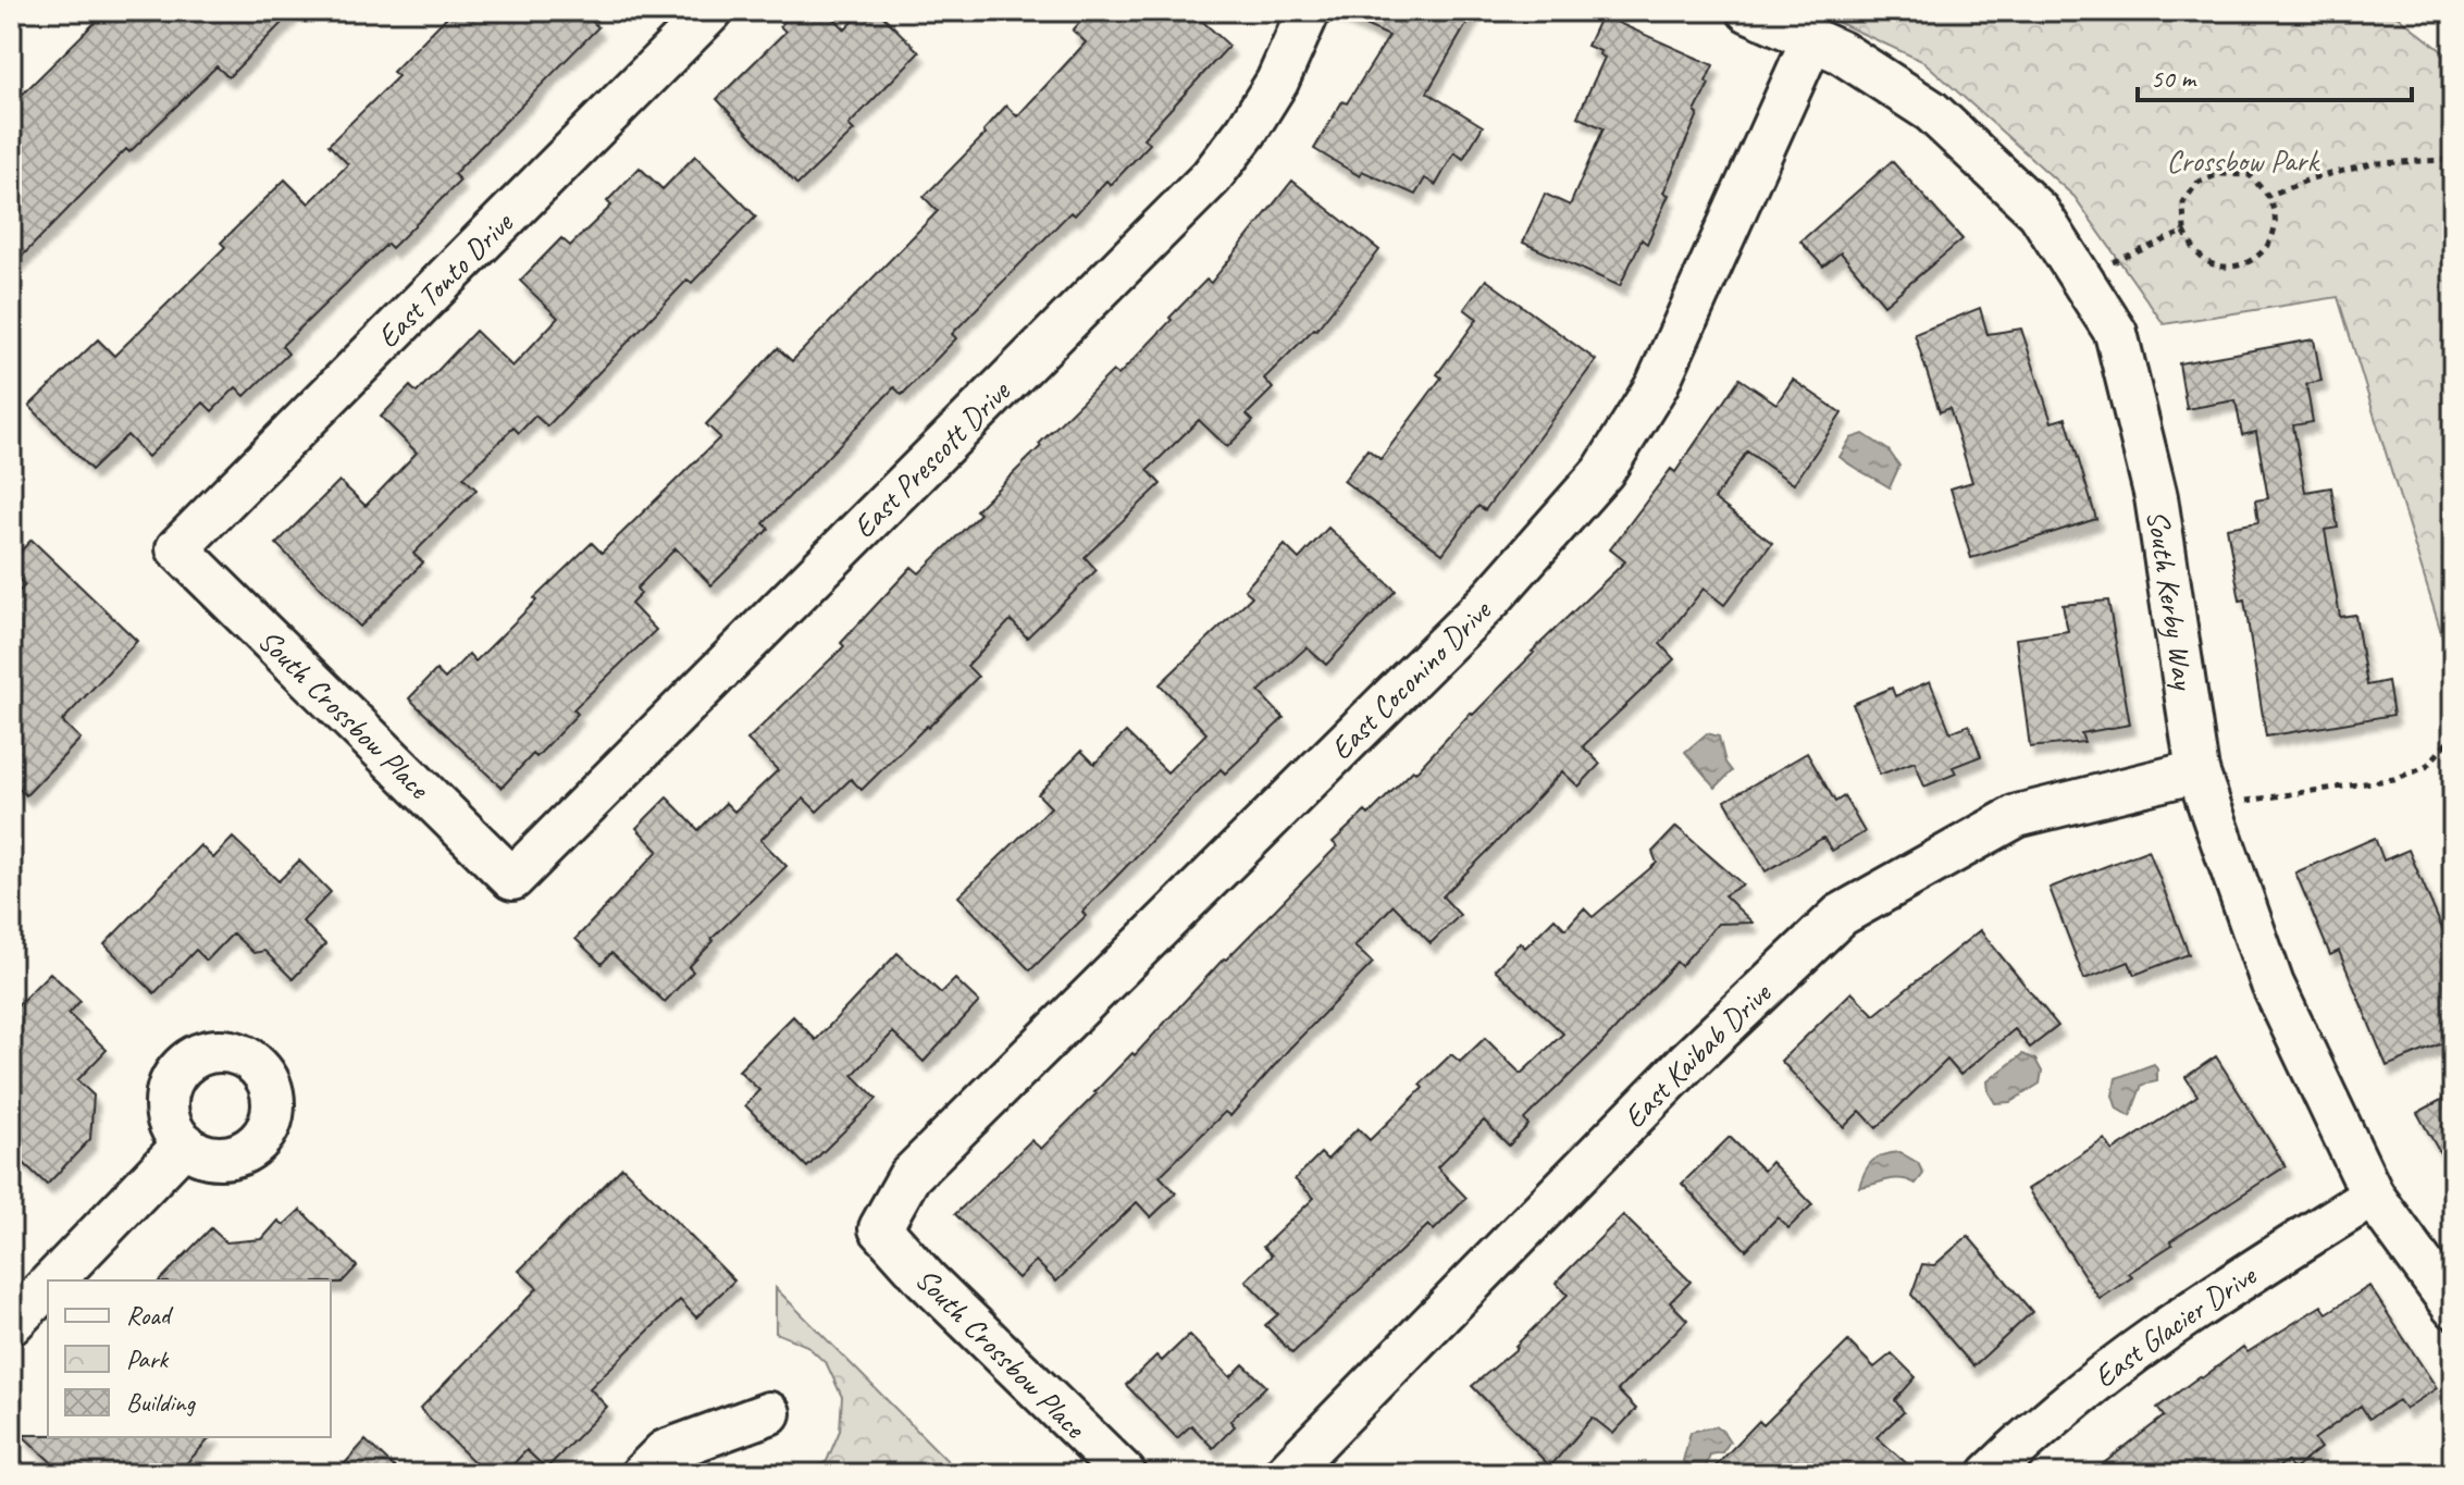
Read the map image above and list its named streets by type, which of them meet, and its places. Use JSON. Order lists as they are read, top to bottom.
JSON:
{
  "streets": {
    "street": [
      "East Tonto Drive",
      "East Prescott Drive",
      "South Kerby Way",
      "East Coconino Drive",
      "South Crossbow Place",
      "East Kaibab Drive",
      "East Glacier Drive"
    ]
  },
  "crossings": [
    ["East Tonto Drive", "South Crossbow Place"],
    ["East Prescott Drive", "South Crossbow Place"],
    ["South Kerby Way", "East Coconino Drive"],
    ["South Kerby Way", "East Kaibab Drive"],
    ["South Kerby Way", "East Glacier Drive"],
    ["East Coconino Drive", "South Crossbow Place"]
  ],
  "parks": ["Crossbow Park"],
  "legend": ["Road", "Park", "Building"],
  "scale_bar": "50 m"
}
